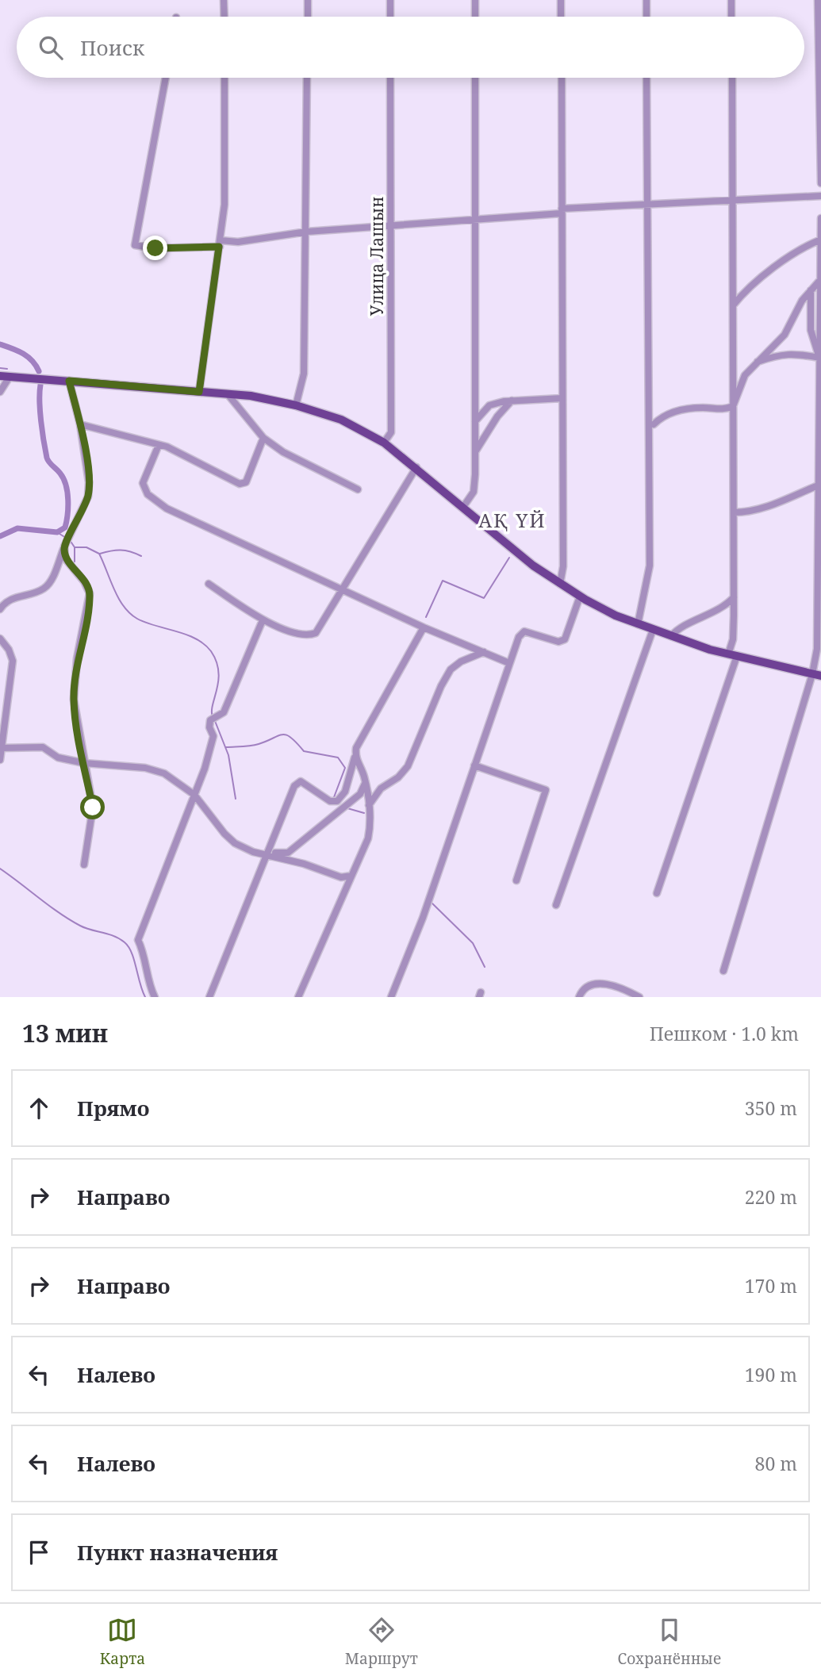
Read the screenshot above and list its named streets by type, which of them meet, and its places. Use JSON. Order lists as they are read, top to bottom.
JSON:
{
  "streets": {
    "street": ["Улица Лашын"]
  },
  "districts": ["АҚ ҮЙ"],
  "page": {
    "search": "Поиск",
    "heading": ["13 мин", "Пешком · 1.0 km"],
    "list": [
      ["Прямо", "350 m"],
      ["Направо", "220 m"],
      ["Направо", "170 m"],
      ["Налево", "190 m"],
      ["Налево", "80 m"],
      "Пункт назначения"
    ],
    "nav": ["Карта", "Маршрут", "Сохранённые"]
  }
}
